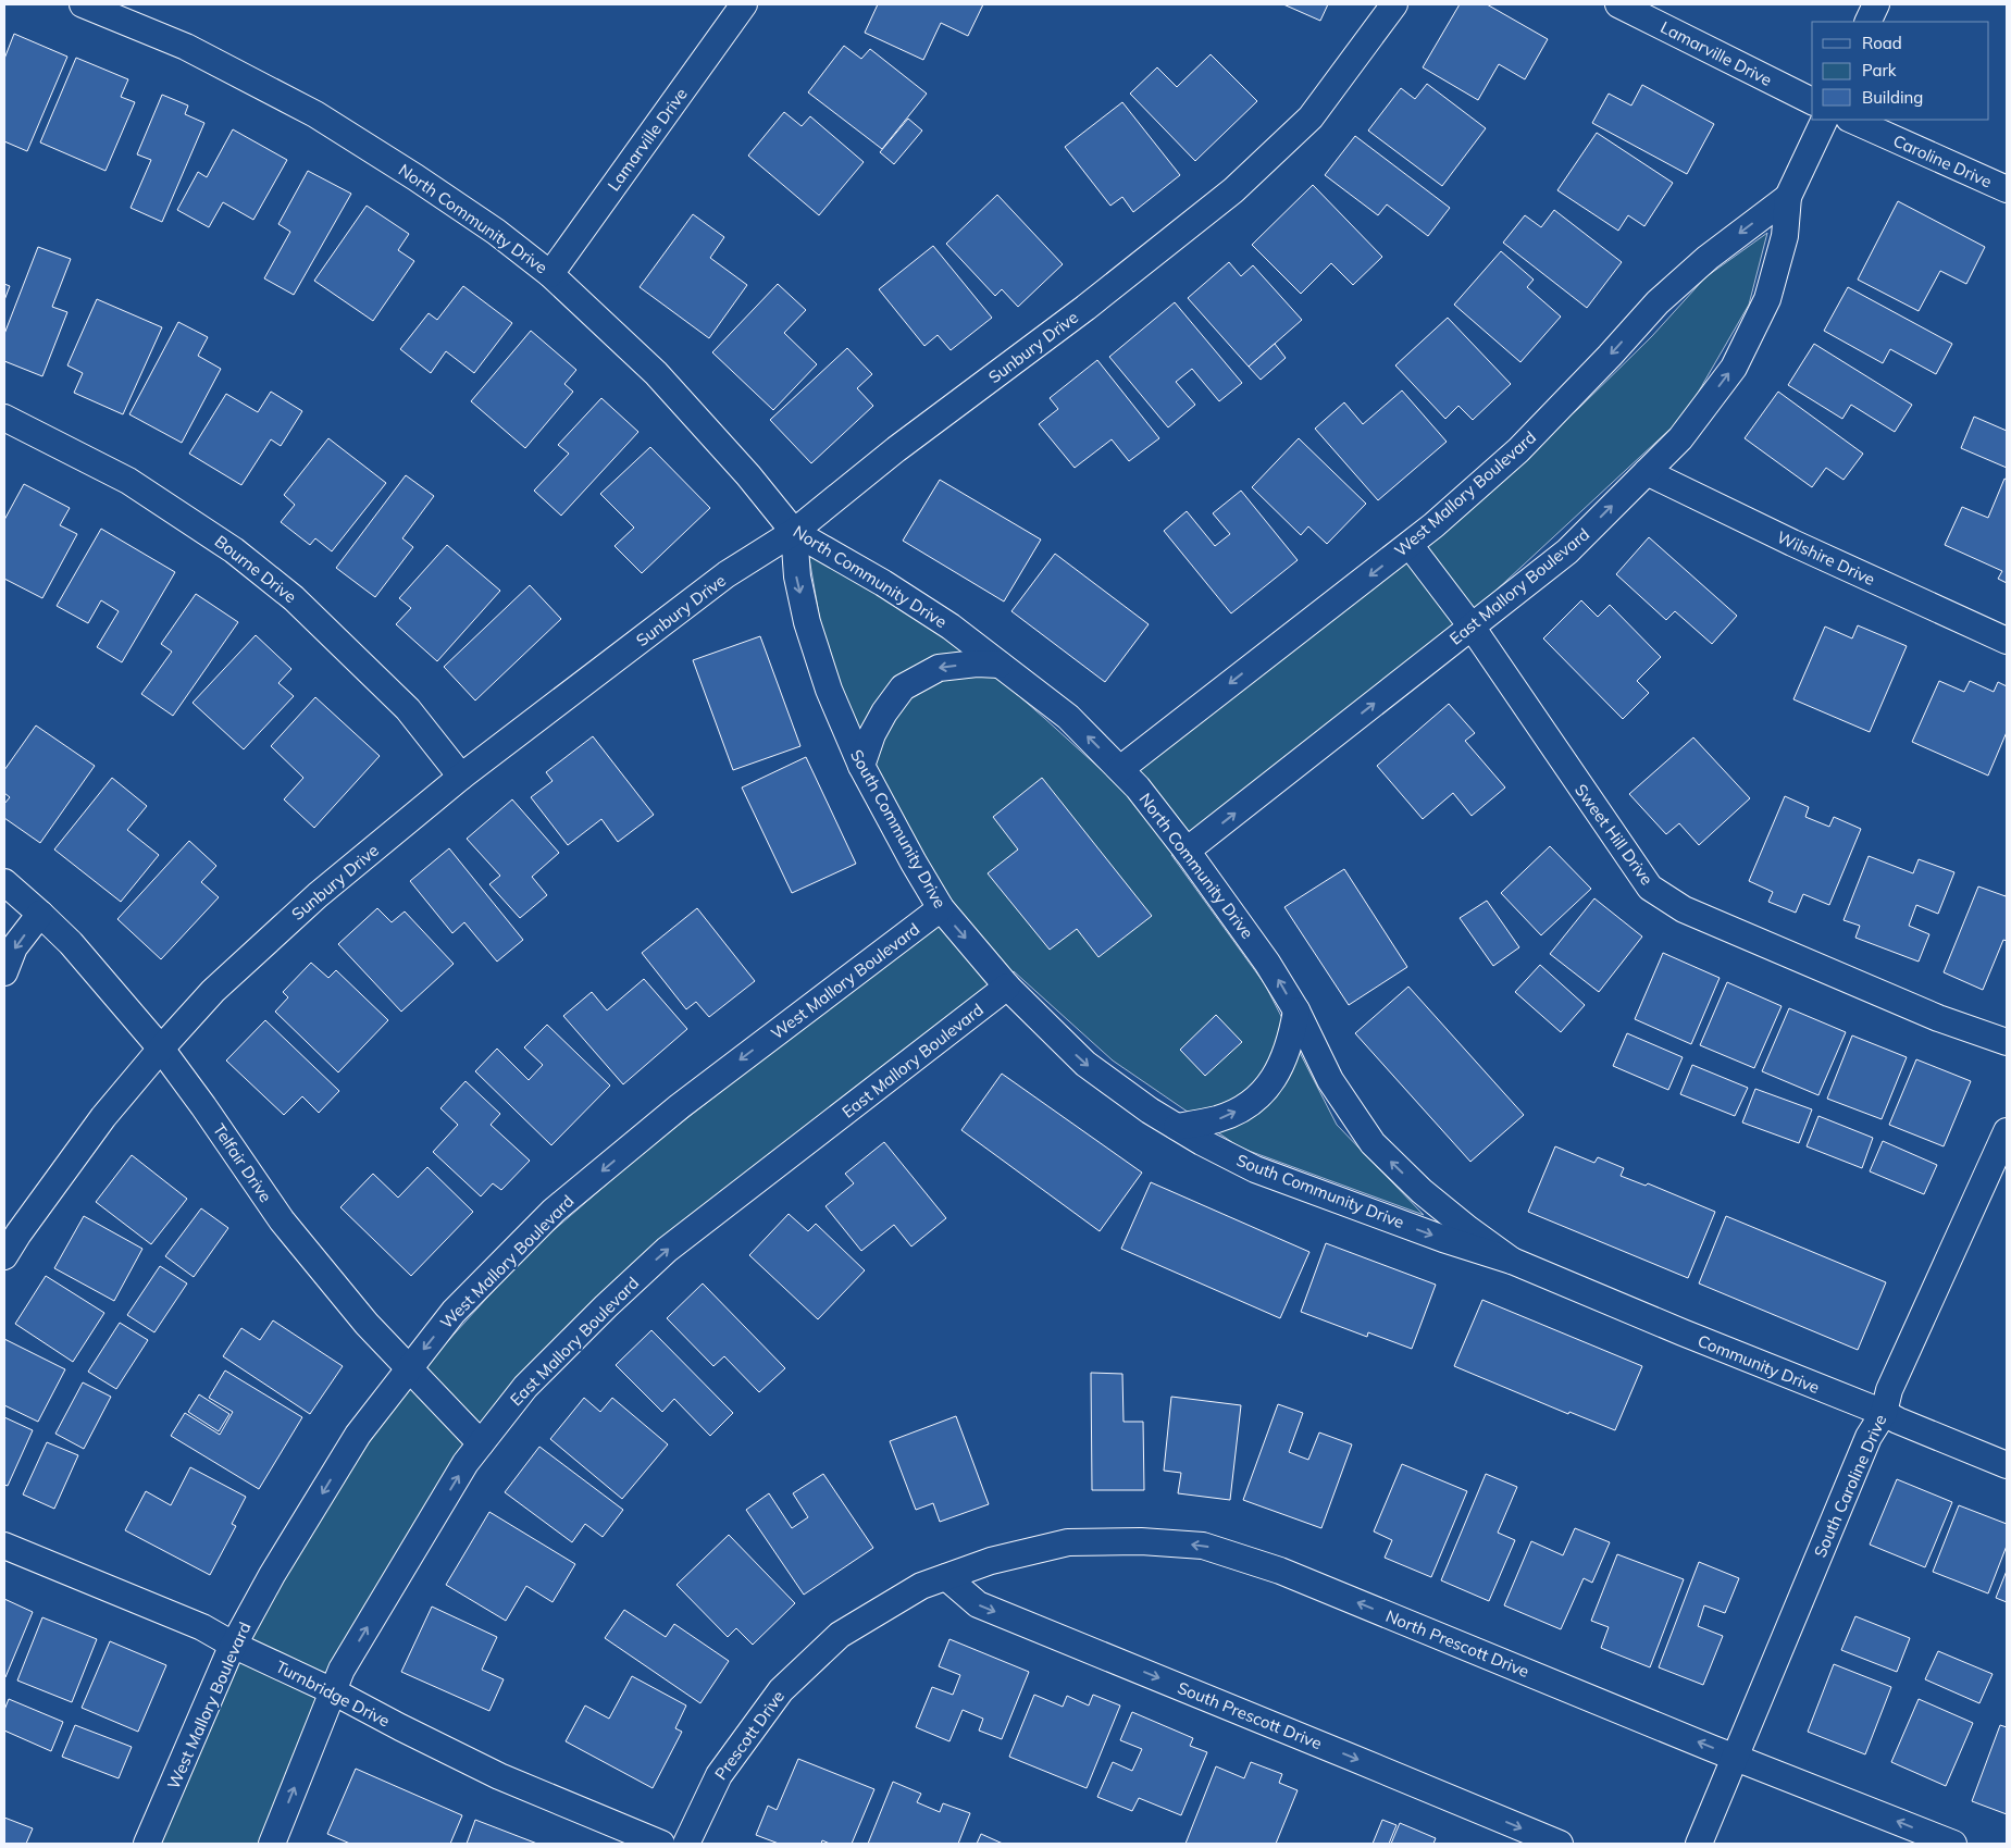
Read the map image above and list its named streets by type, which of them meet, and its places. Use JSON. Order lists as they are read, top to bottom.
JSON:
{
  "streets": {
    "street": [
      "Lamarville Drive",
      "Caroline Drive",
      "North Community Drive",
      "Sunbury Drive",
      "West Mallory Boulevard",
      "Wilshire Drive",
      "Bourne Drive",
      "East Mallory Boulevard",
      "South Community Drive",
      "Sweet Hill Drive",
      "Telfair Drive",
      "Community Drive",
      "South Caroline Drive",
      "North Prescott Drive",
      "Turnbridge Drive",
      "South Prescott Drive",
      "Prescott Drive"
    ]
  },
  "crossings": [
    ["Lamarville Drive", "North Community Drive"],
    ["North Community Drive", "Sunbury Drive"],
    ["North Community Drive", "West Mallory Boulevard"],
    ["North Community Drive", "East Mallory Boulevard"],
    ["North Community Drive", "South Community Drive"],
    ["North Community Drive", "Community Drive"],
    ["Sunbury Drive", "Bourne Drive"],
    ["Sunbury Drive", "South Community Drive"],
    ["Sunbury Drive", "Telfair Drive"],
    ["West Mallory Boulevard", "East Mallory Boulevard"],
    ["West Mallory Boulevard", "South Community Drive"],
    ["West Mallory Boulevard", "Sweet Hill Drive"],
    ["West Mallory Boulevard", "Telfair Drive"],
    ["West Mallory Boulevard", "Turnbridge Drive"],
    ["Wilshire Drive", "East Mallory Boulevard"],
    ["East Mallory Boulevard", "South Community Drive"],
    ["East Mallory Boulevard", "Sweet Hill Drive"],
    ["East Mallory Boulevard", "Telfair Drive"],
    ["East Mallory Boulevard", "Turnbridge Drive"],
    ["South Community Drive", "Community Drive"],
    ["Community Drive", "South Caroline Drive"],
    ["South Caroline Drive", "North Prescott Drive"],
    ["North Prescott Drive", "South Prescott Drive"],
    ["North Prescott Drive", "Prescott Drive"],
    ["South Prescott Drive", "Prescott Drive"]
  ],
  "one_way": [
    "North Community Drive",
    "West Mallory Boulevard",
    "East Mallory Boulevard",
    "South Community Drive",
    "North Prescott Drive",
    "South Prescott Drive"
  ],
  "legend": ["Road", "Park", "Building"]
}
